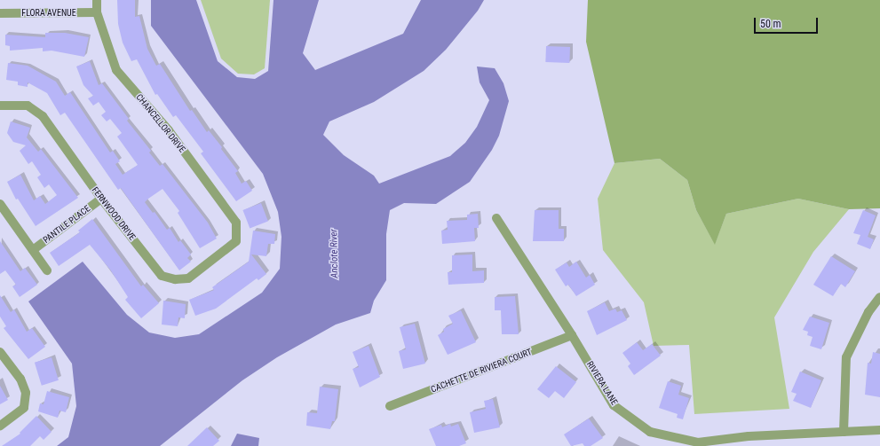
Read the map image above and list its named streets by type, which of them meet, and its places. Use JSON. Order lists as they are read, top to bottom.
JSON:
{
  "streets": {
    "street": [
      "FLORA AVENUE",
      "CHANCELLOR DRIVE",
      "FERNWOOD DRIVE",
      "PANTILE PLACE",
      "CACHETTE DE RIVIERA COURT",
      "RIVIERA LANE"
    ]
  },
  "crossings": [
    ["FLORA AVENUE", "CHANCELLOR DRIVE"],
    ["CHANCELLOR DRIVE", "FERNWOOD DRIVE"],
    ["FERNWOOD DRIVE", "PANTILE PLACE"],
    ["CACHETTE DE RIVIERA COURT", "RIVIERA LANE"]
  ],
  "water": ["Anclote River"],
  "scale_bar": "50 m"
}
